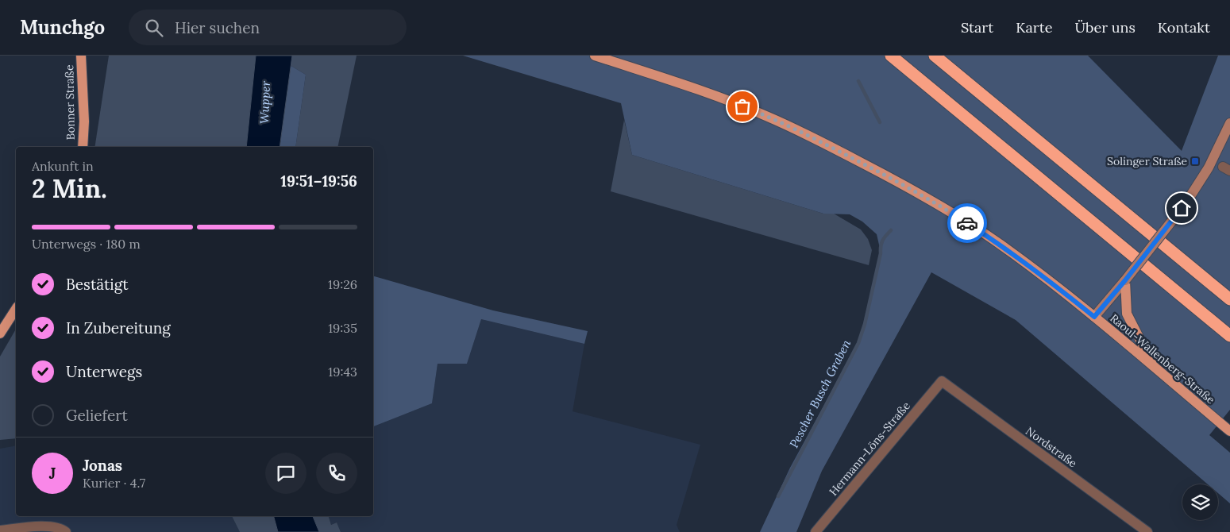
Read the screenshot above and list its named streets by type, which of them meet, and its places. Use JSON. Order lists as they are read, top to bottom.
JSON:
{
  "streets": {
    "main road": ["Bonner Straße", "Raoul-Wallenberg-Straße"],
    "street": ["Nordstraße", "Hermann-Löns-Straße"]
  },
  "crossings": [
    ["Nordstraße", "Hermann-Löns-Straße"]
  ],
  "water": ["Wupper", "Pescher Busch Graben"],
  "places": {
    "transit": ["Solinger Straße"]
  },
  "page": {
    "header": "Munchgo",
    "search": "Hier suchen",
    "nav": [
      "Start",
      "Karte",
      "Über uns",
      "Kontakt"
    ],
    "heading": ["2 Min.", "Ankunft in", "19:51–19:56"],
    "panel": ["Jonas", "Kurier · 4.7"],
    "bar": "Unterwegs · 180 m",
    "list": [
      ["Bestätigt", "19:26"],
      ["In Zubereitung", "19:35"],
      ["Unterwegs", "19:43"],
      "Geliefert"
    ],
    "round": "J"
  }
}
